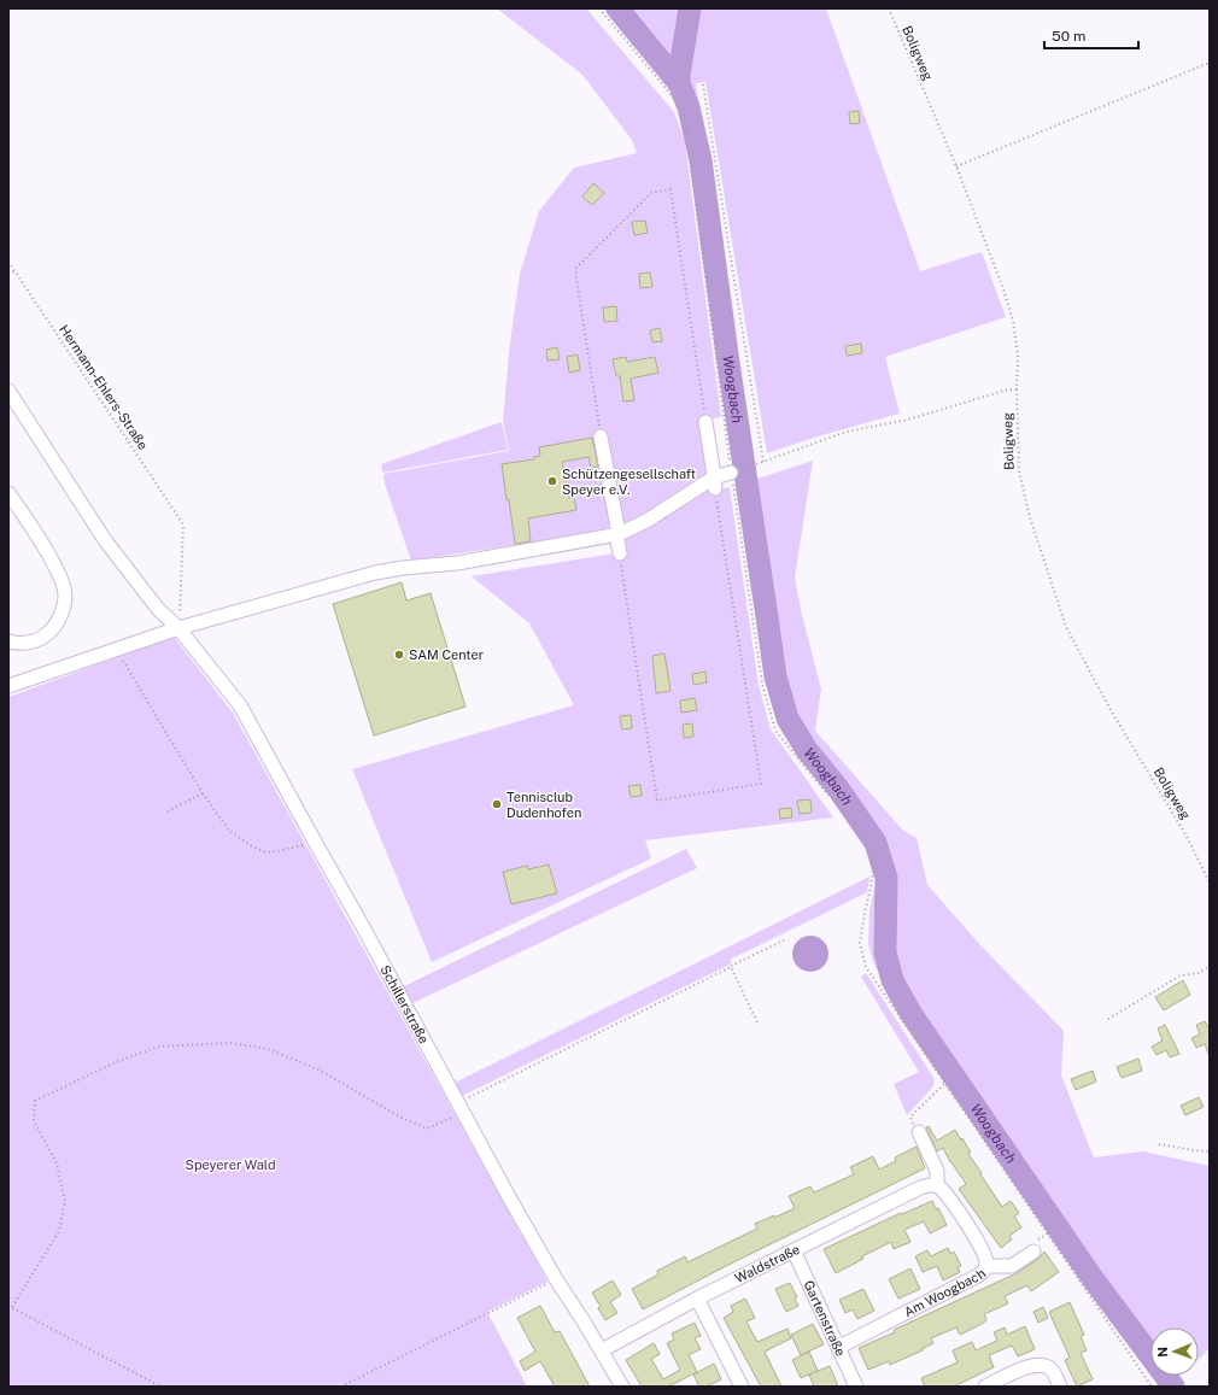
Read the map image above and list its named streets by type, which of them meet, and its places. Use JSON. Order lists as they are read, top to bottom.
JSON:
{
  "streets": {
    "street": [
      "Schillerstraße",
      "Waldstraße",
      "Am Woogbach",
      "Gartenstraße"
    ],
    "path": ["Boligweg", "Hermann-Ehlers-Straße"]
  },
  "crossings": [
    ["Hermann-Ehlers-Straße", "Schillerstraße"],
    ["Schillerstraße", "Waldstraße"],
    ["Waldstraße", "Am Woogbach"],
    ["Waldstraße", "Gartenstraße"],
    ["Am Woogbach", "Gartenstraße"]
  ],
  "water": ["Woogbach"],
  "parks": ["Speyerer Wald"],
  "places": ["Schützengesellschaft Speyer e.V.", "SAM Center", "Tennisclub Dudenhofen"],
  "scale_bar": "50 m",
  "north": "left"
}
